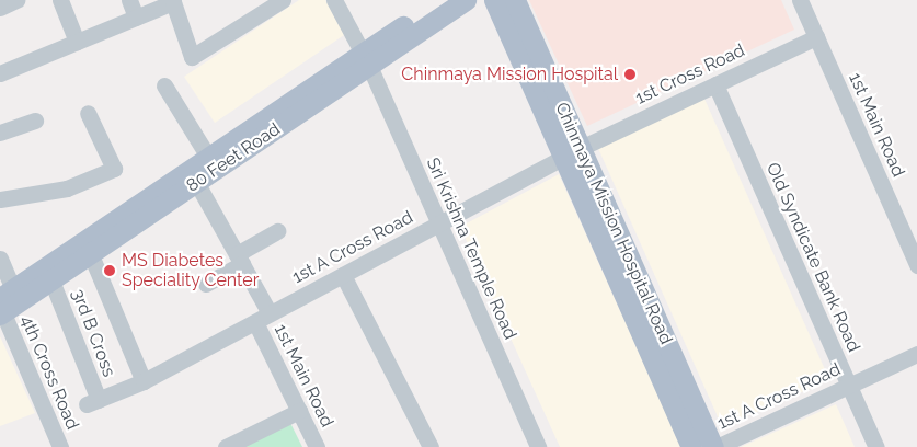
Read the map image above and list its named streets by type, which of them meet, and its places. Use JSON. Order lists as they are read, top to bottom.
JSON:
{
  "streets": {
    "main road": ["80 Feet Road", "Chinmaya Mission Hospital Road"],
    "street": [
      "1st Cross Road",
      "1st Main Road",
      "1st A Cross Road",
      "Sri Krishna Temple Road",
      "Old Syndicate Bank Road",
      "3rd B Cross",
      "4th Cross Road"
    ]
  },
  "crossings": [
    ["1st Cross Road", "1st Main Road"],
    ["1st Cross Road", "Chinmaya Mission Hospital Road"],
    ["1st Cross Road", "1st A Cross Road"],
    ["1st Cross Road", "Old Syndicate Bank Road"],
    ["1st Main Road", "80 Feet Road"],
    ["1st Main Road", "1st A Cross Road"],
    ["80 Feet Road", "Sri Krishna Temple Road"],
    ["80 Feet Road", "3rd B Cross"],
    ["80 Feet Road", "4th Cross Road"],
    ["Chinmaya Mission Hospital Road", "1st A Cross Road"],
    ["1st A Cross Road", "Sri Krishna Temple Road"],
    ["1st A Cross Road", "Old Syndicate Bank Road"],
    ["1st A Cross Road", "3rd B Cross"]
  ],
  "places": ["Chinmaya Mission Hospital", "MS Diabetes Speciality Center"]
}
